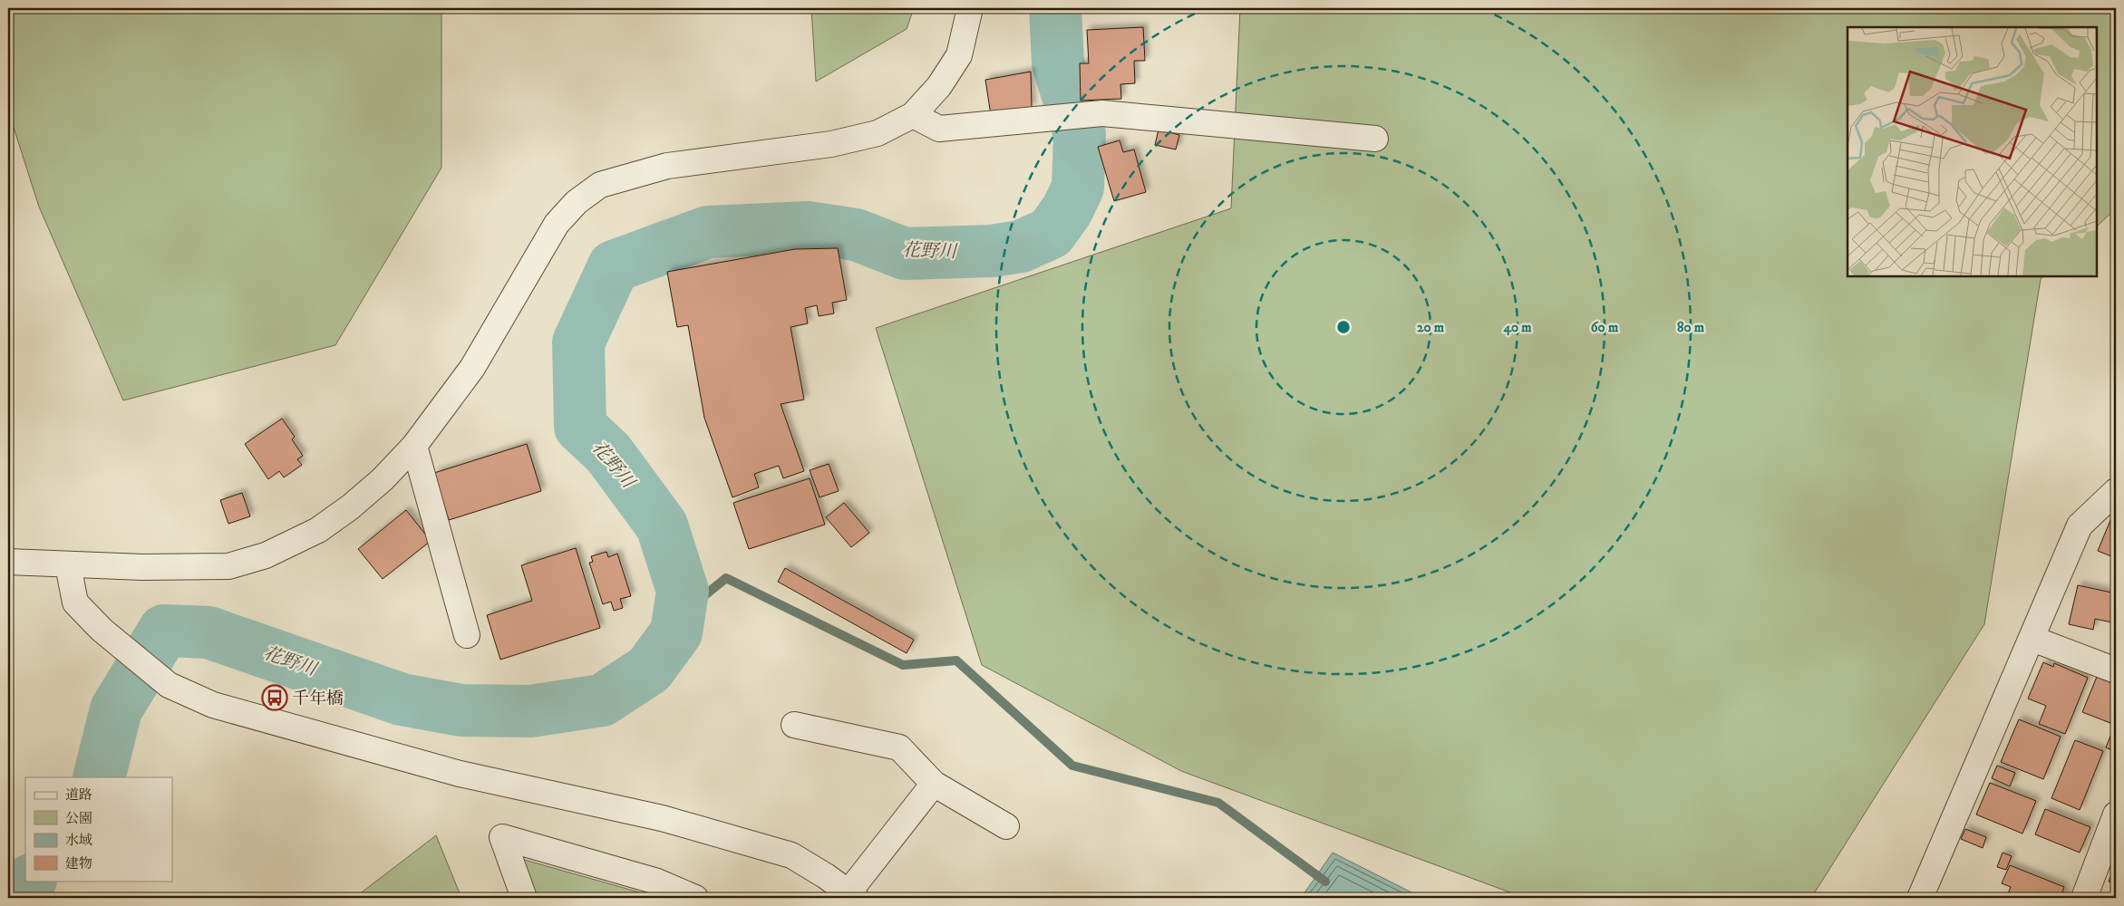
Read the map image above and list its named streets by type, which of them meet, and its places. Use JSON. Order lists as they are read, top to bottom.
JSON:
{
  "water": ["花野川"],
  "places": {
    "bus stop": ["千年橋"]
  },
  "legend": [
    "道路",
    "公園",
    "水域",
    "建物"
  ],
  "rings": [
    "20 m",
    "40 m",
    "60 m",
    "80 m"
  ]
}
